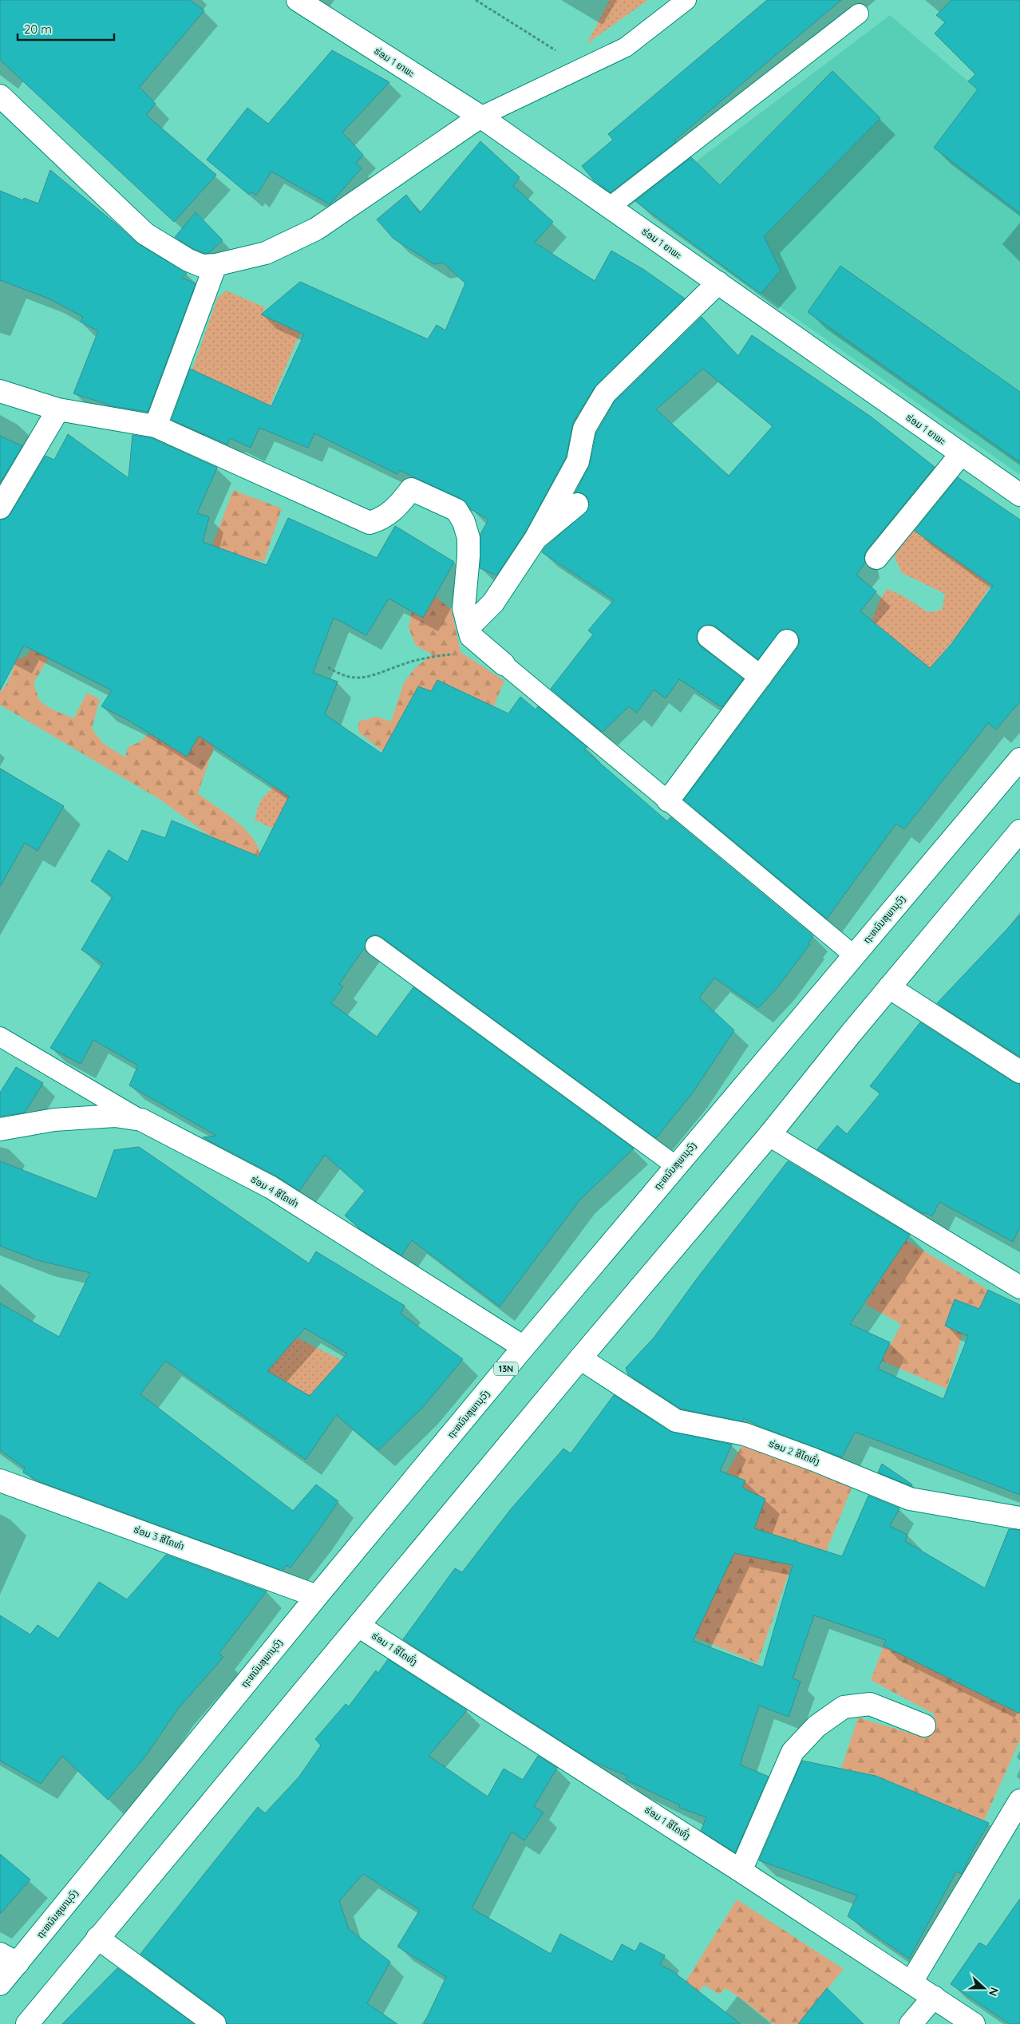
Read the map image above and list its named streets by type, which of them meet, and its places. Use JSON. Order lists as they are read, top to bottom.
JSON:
{
  "streets": {
    "main road": [
      "ຮ່ອມ 1 ຍາພະ",
      "ຖະຫນົນສຸພານຸວົງ",
      "ຮ່ອມ 4 ສີໄຄທ່າ",
      "13N",
      "ຮ່ອມ 2 ສີໄຄທົ່ງ",
      "ຮ່ອມ 3 ສີໄຄທ່າ",
      "ຮ່ອມ 1 ສີໄຄທົ່ງ"
    ]
  },
  "crossings": [
    ["ຖະຫນົນສຸພານຸວົງ", "ຮ່ອມ 4 ສີໄຄທ່າ"],
    ["ຖະຫນົນສຸພານຸວົງ", "ຮ່ອມ 3 ສີໄຄທ່າ"]
  ],
  "scale_bar": "20 m",
  "north": "right"
}
